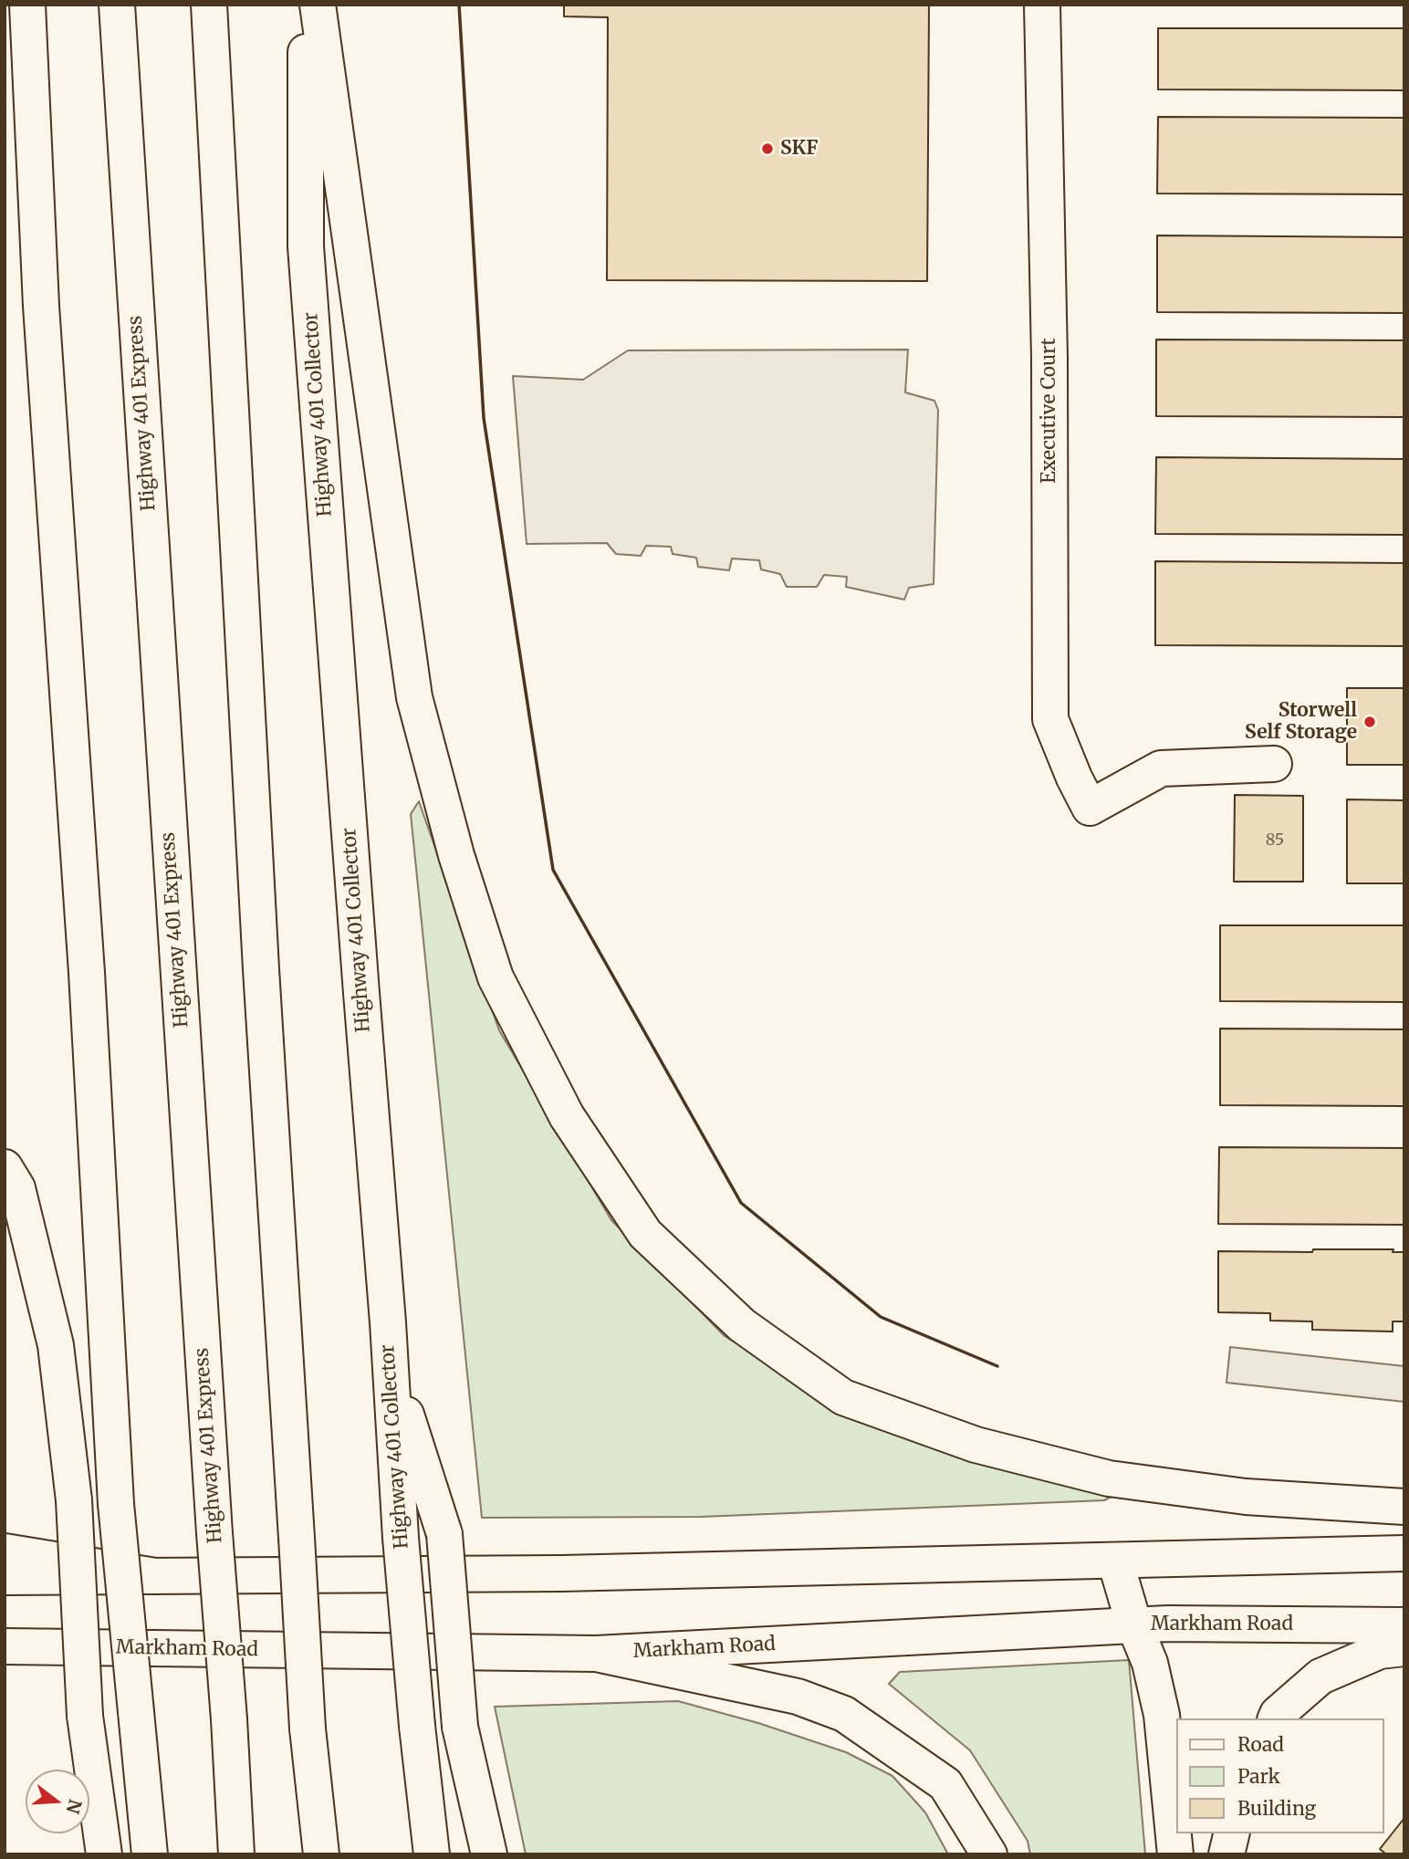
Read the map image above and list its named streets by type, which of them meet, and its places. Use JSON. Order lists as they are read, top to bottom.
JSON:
{
  "streets": {
    "main road": [
      "Executive Court",
      "Highway 401 Express",
      "Highway 401 Collector",
      "Markham Road"
    ]
  },
  "places": ["SKF", "Storwell Self Storage"],
  "house_numbers": ["85"],
  "legend": ["Road", "Park", "Building"],
  "north": "right"
}
